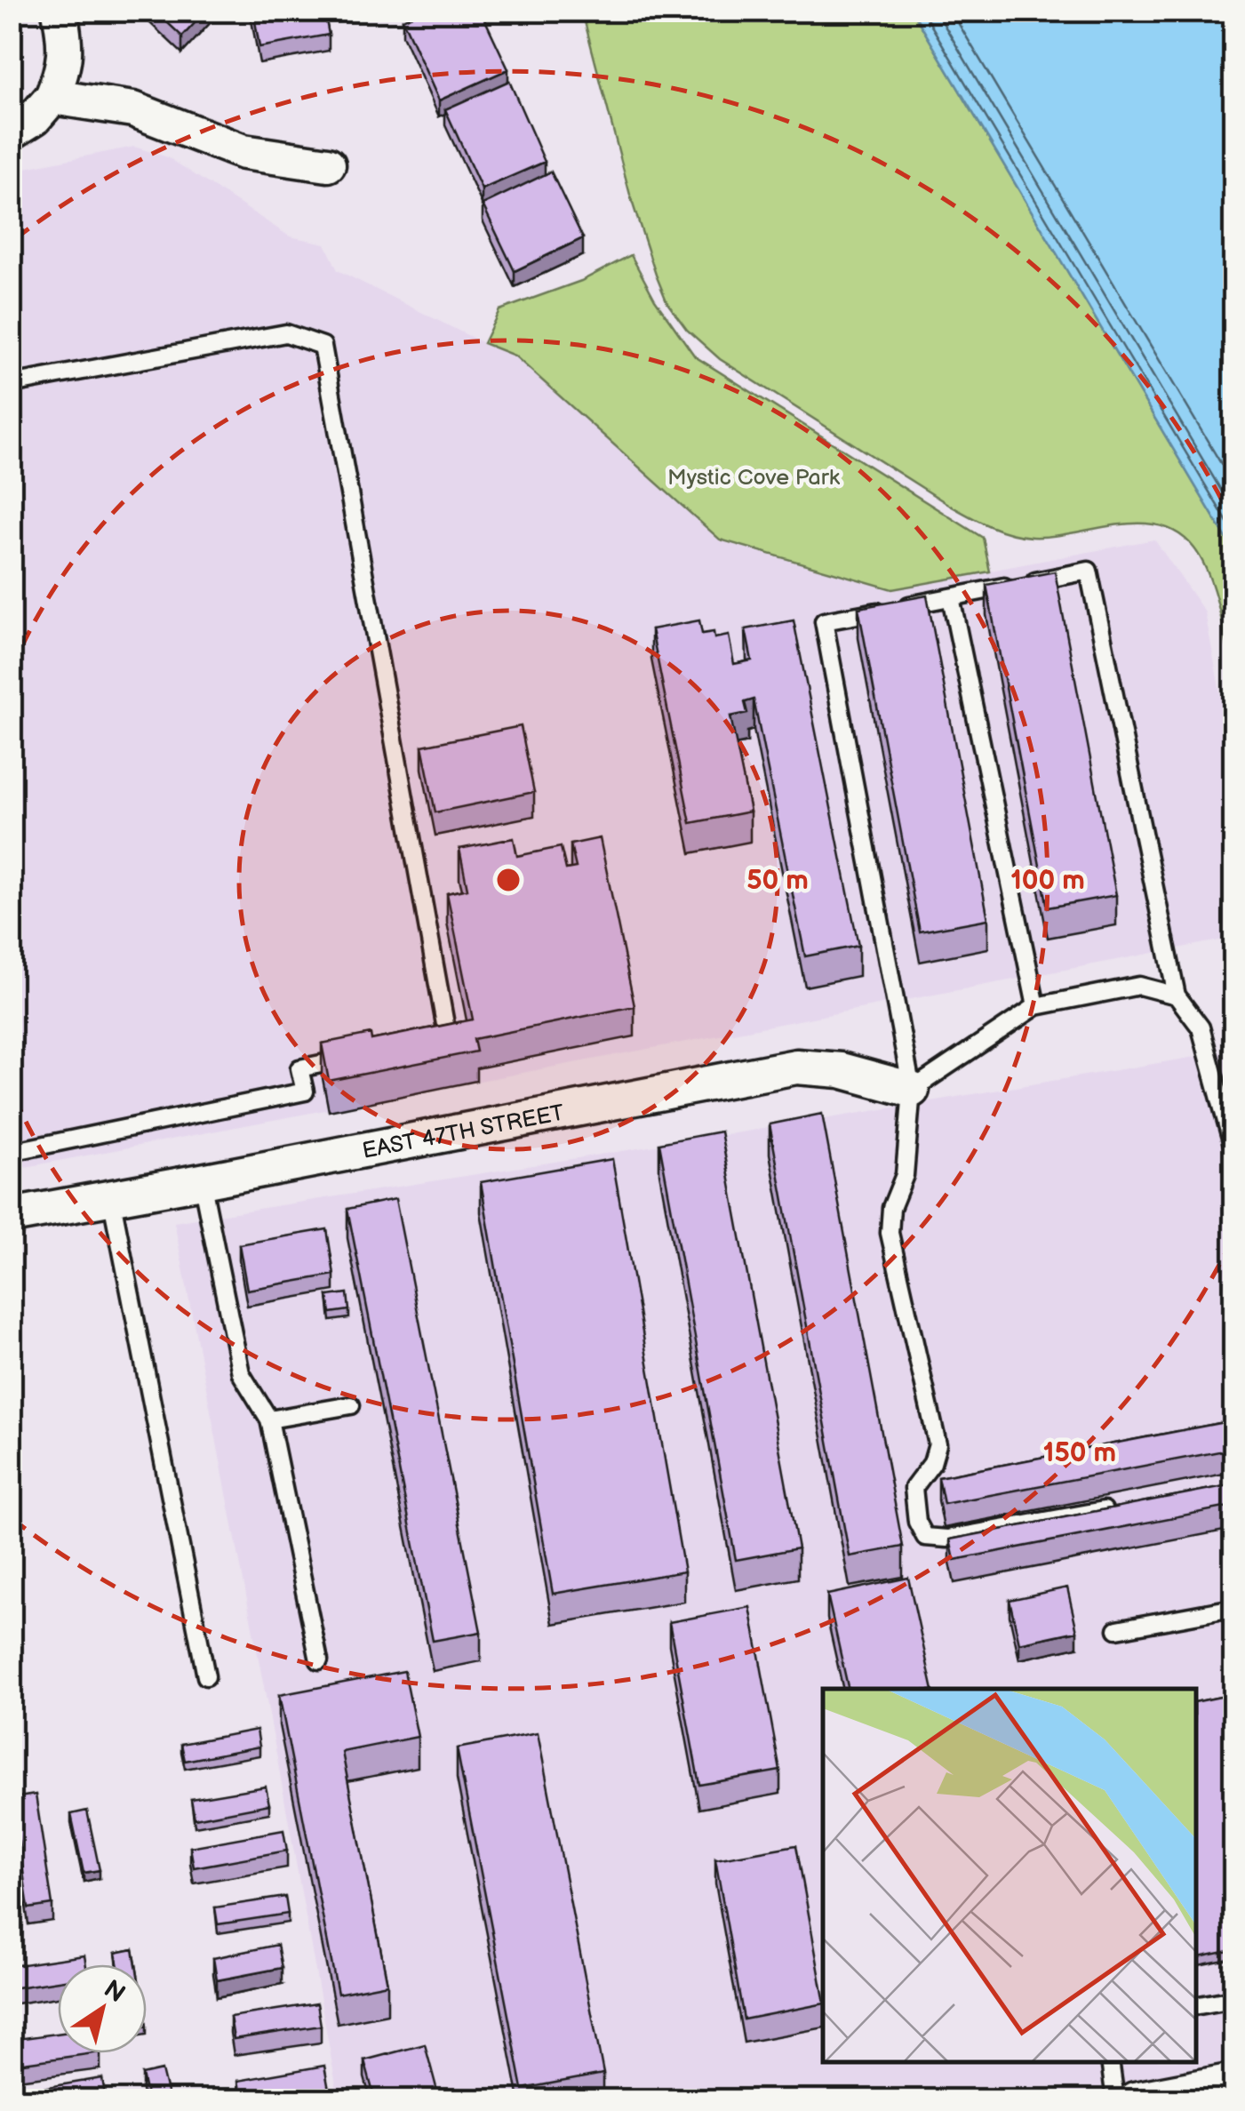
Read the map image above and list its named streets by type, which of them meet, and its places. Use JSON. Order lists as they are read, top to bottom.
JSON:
{
  "streets": {
    "street": ["EAST 47TH STREET"]
  },
  "parks": ["Mystic Cove Park"],
  "north": "top right",
  "rings": ["50 m", "100 m", "150 m"]
}
